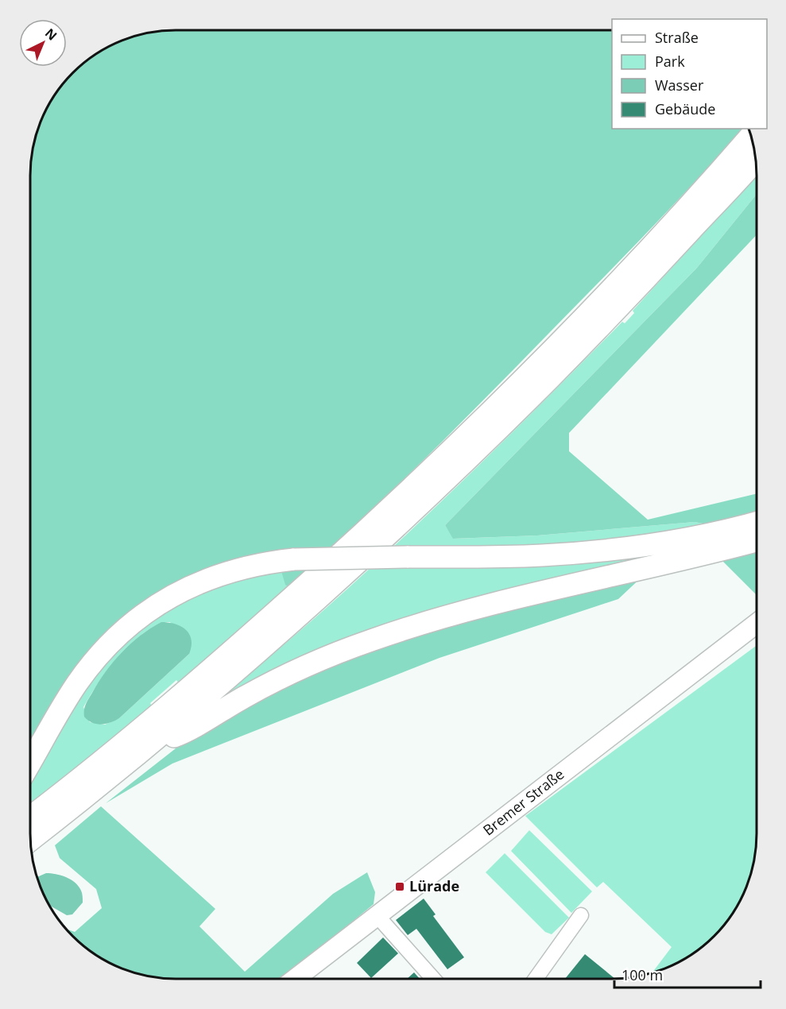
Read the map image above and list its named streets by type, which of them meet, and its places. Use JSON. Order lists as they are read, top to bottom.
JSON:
{
  "streets": {
    "main road": ["Bremer Straße"]
  },
  "places": {
    "transit": ["Lürade"]
  },
  "legend": [
    "Straße",
    "Park",
    "Wasser",
    "Gebäude"
  ],
  "scale_bar": "100 m",
  "north": "top right"
}
